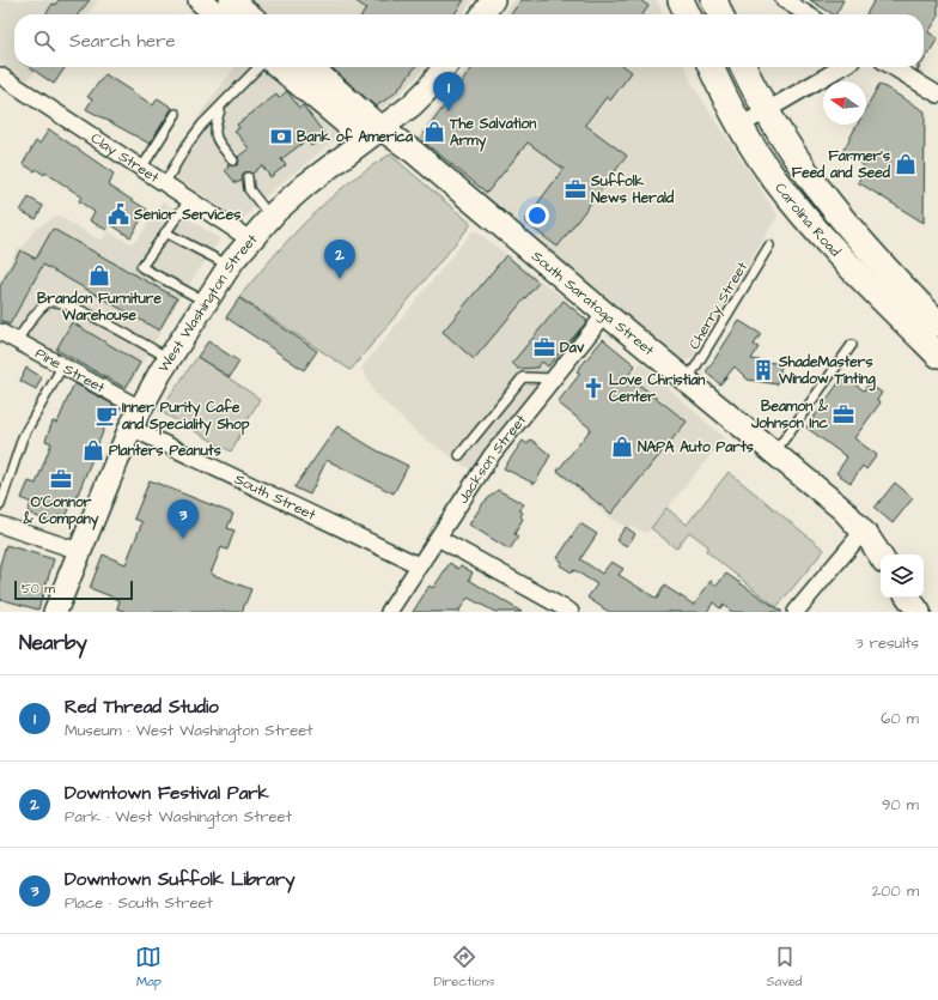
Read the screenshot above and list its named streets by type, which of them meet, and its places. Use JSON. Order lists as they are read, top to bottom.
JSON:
{
  "streets": {
    "main road": ["Carolina Road"],
    "street": [
      "Clay Street",
      "South Saratoga Street",
      "West Washington Street",
      "Pine Street",
      "Jackson Street",
      "South Street"
    ],
    "lane": ["Cherry Street"]
  },
  "crossings": [
    ["Clay Street", "West Washington Street"],
    ["South Saratoga Street", "West Washington Street"],
    ["South Saratoga Street", "Cherry Street"],
    ["South Saratoga Street", "Jackson Street"],
    ["West Washington Street", "Pine Street"],
    ["West Washington Street", "South Street"],
    ["Pine Street", "South Street"],
    ["Jackson Street", "South Street"]
  ],
  "places": {
    "shop": [
      "The Salvation Army",
      "Farmer's Feed and Seed",
      "Brandon Furniture Warehouse",
      "NAPA Auto Parts",
      "Planters Peanuts"
    ],
    "bank": ["Bank of America"],
    "office": [
      "Suffolk News Herald",
      "Dav",
      "Beamon & Johnson Inc",
      "O'Connor & Company"
    ],
    "public building": ["Senior Services"],
    "building": ["ShadeMasters Window Tinting"],
    "church": ["Love Christian Center"],
    "cafe": ["Inner Purity Cafe and Speciality Shop"]
  },
  "scale_bar": "50 m",
  "north": "left",
  "page": {
    "search": "Search here",
    "pins": ["1", "2", "3"],
    "scale": "50 m",
    "heading": ["Nearby", "3 results"],
    "list": [
      {
        "mark": "1",
        "name": "Red Thread Studio",
        "note": "Museum · West Washington Street",
        "value": "60 m"
      },
      {
        "mark": "2",
        "name": "Downtown Festival Park",
        "note": "Park · West Washington Street",
        "value": "90 m"
      },
      {
        "mark": "3",
        "name": "Downtown Suffolk Library",
        "note": "Place · South Street",
        "value": "200 m"
      }
    ],
    "nav": ["Map", "Directions", "Saved"]
  }
}
